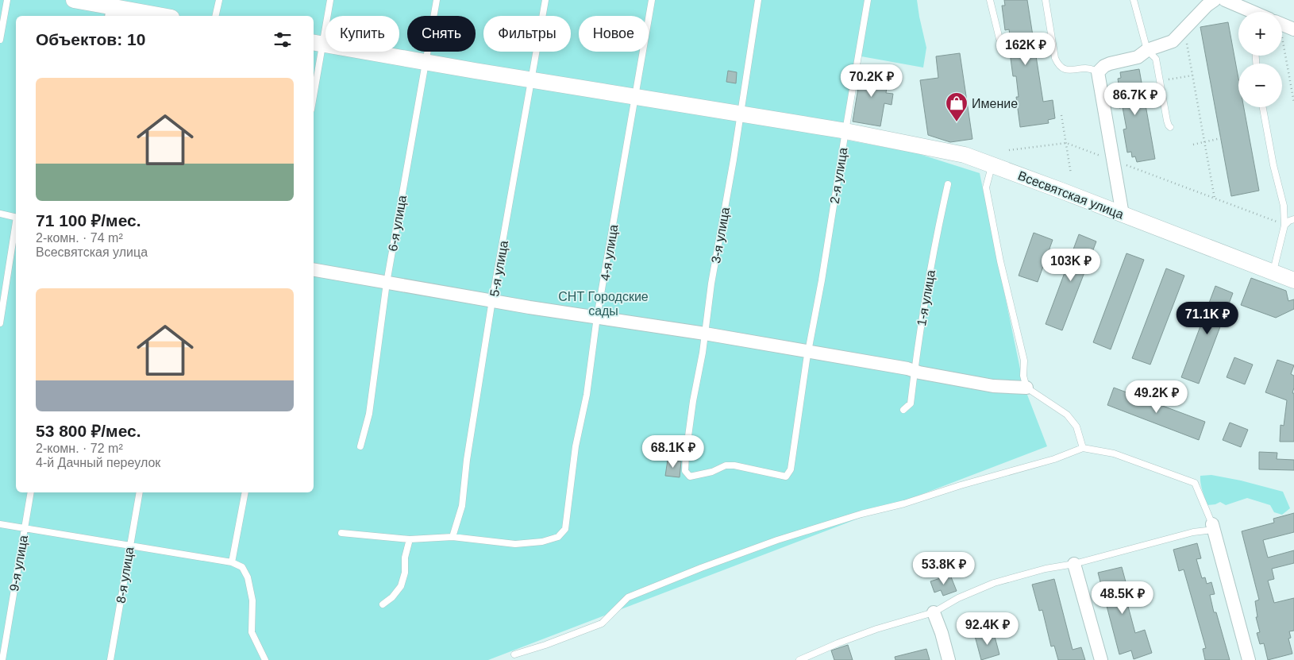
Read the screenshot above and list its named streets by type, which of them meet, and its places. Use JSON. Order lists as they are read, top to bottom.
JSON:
{
  "streets": {
    "street": ["Всесвятская улица"],
    "lane": [
      "2-я улица",
      "6-я улица",
      "3-я улица",
      "4-я улица",
      "5-я улица",
      "1-я улица",
      "9-я улица",
      "8-я улица"
    ]
  },
  "crossings": [
    ["2-я улица", "Всесвятская улица"],
    ["2-я улица", "3-я улица"],
    ["Всесвятская улица", "6-я улица"],
    ["Всесвятская улица", "3-я улица"],
    ["Всесвятская улица", "4-я улица"],
    ["Всесвятская улица", "5-я улица"],
    ["4-я улица", "5-я улица"]
  ],
  "parks": ["СНТ Городские сады"],
  "places": {
    "shop": ["Имение"]
  },
  "page": {
    "map_buttons": ["+", "−"],
    "chip": [
      "Купить",
      "Снять",
      "Фильтры",
      "Новое"
    ],
    "heading": "Объектов: 10",
    "price": [
      "162K ₽",
      "70.2K ₽",
      "86.7K ₽",
      "103K ₽",
      "71.1K ₽",
      "49.2K ₽",
      "68.1K ₽",
      "53.8K ₽",
      "48.5K ₽",
      "92.4K ₽"
    ],
    "list": [
      {
        "name": "71 100 ₽/мес.",
        "note": "2-комн. · 74 m² · Всесвятская улица"
      },
      {
        "name": "53 800 ₽/мес.",
        "note": "2-комн. · 72 m² · 4-й Дачный переулок"
      }
    ]
  }
}
